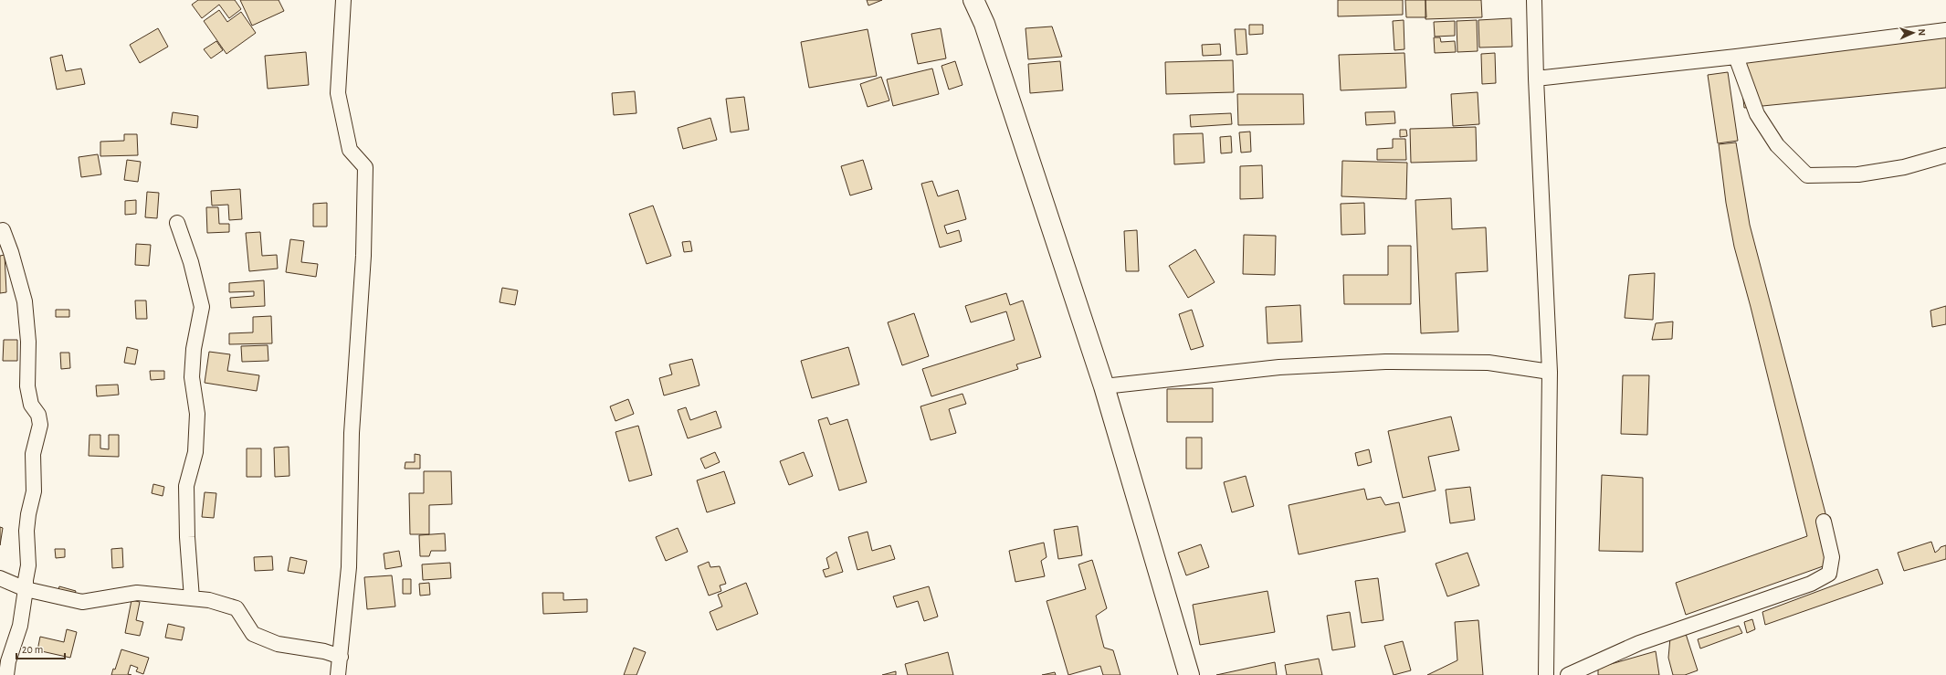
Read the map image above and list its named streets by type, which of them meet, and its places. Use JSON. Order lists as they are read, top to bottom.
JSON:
{
  "scale_bar": "20 m",
  "north": "right"
}
